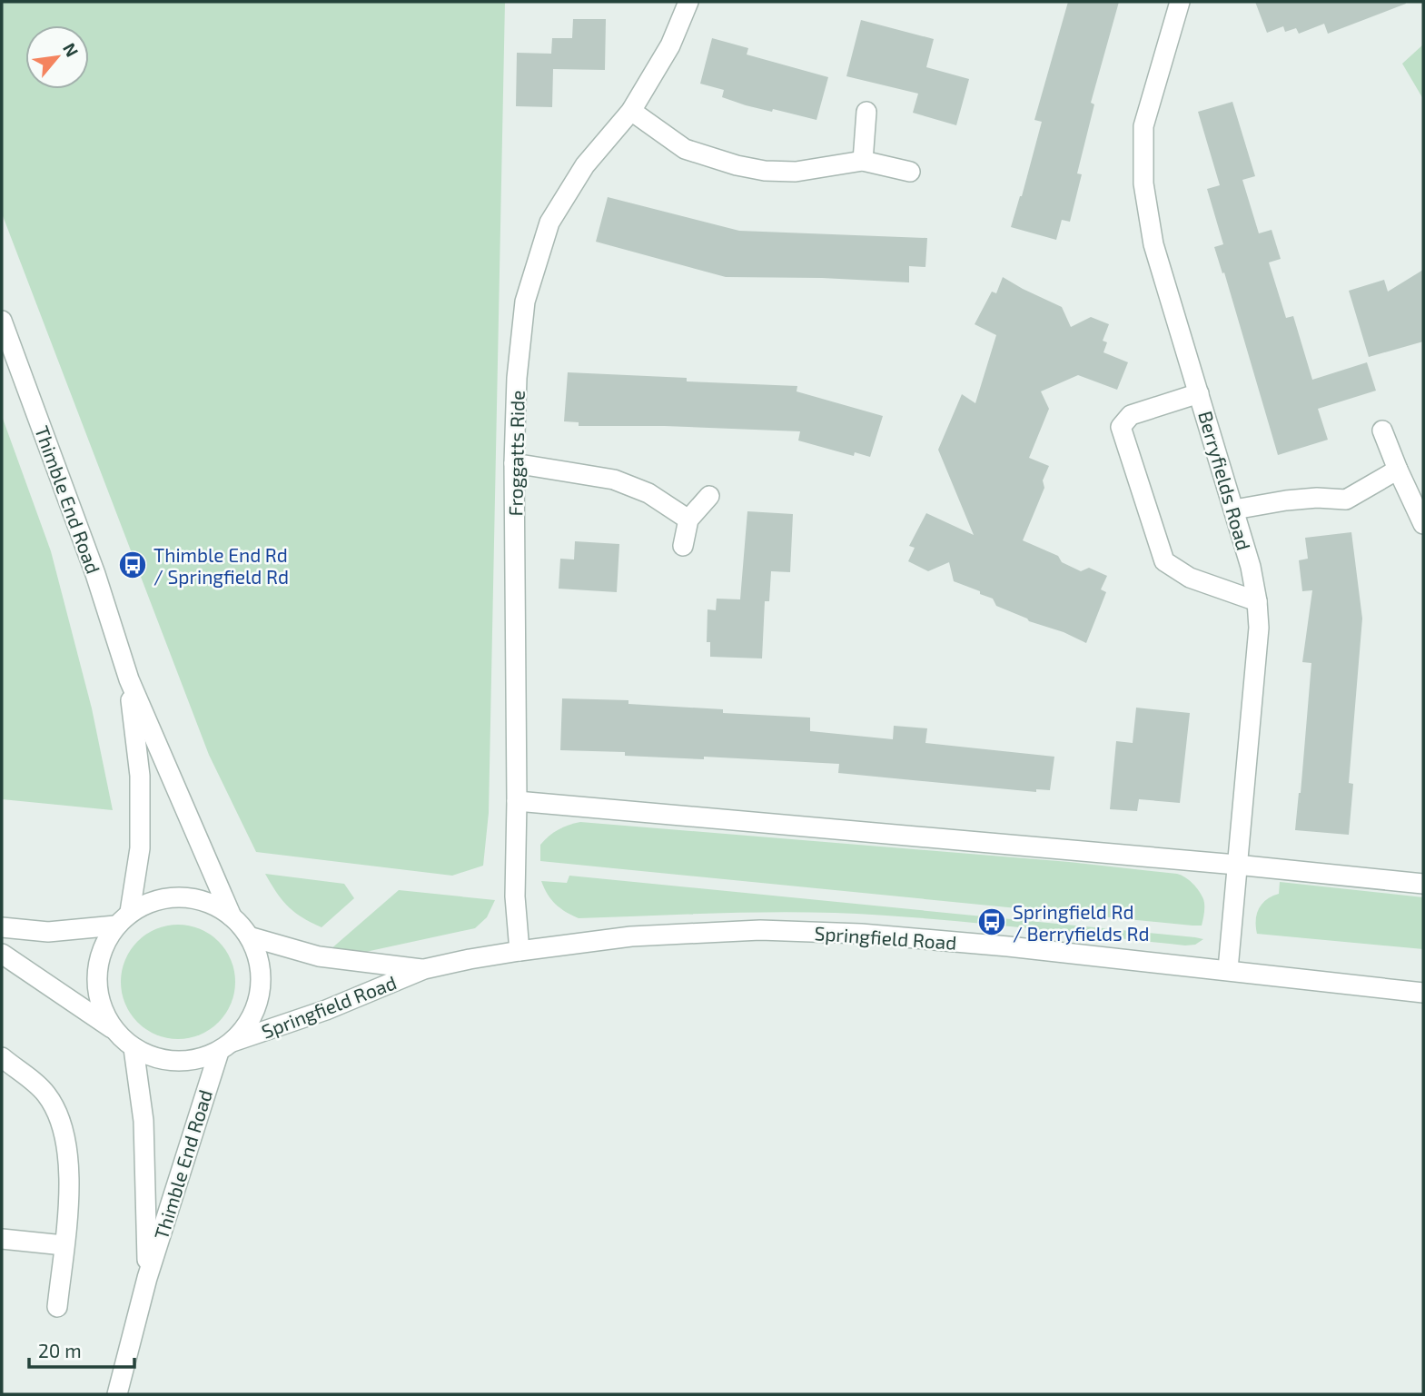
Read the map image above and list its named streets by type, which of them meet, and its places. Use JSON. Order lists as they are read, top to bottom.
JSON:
{
  "streets": {
    "street": [
      "Froggatts Ride",
      "Berryfields Road",
      "Thimble End Road",
      "Springfield Road"
    ]
  },
  "crossings": [
    ["Froggatts Ride", "Springfield Road"],
    ["Berryfields Road", "Springfield Road"],
    ["Thimble End Road", "Springfield Road"]
  ],
  "places": {
    "bus stop": ["Thimble End Rd / Springfield Rd", "Springfield Rd / Berryfields Rd"]
  },
  "scale_bar": "20 m",
  "north": "top right"
}
